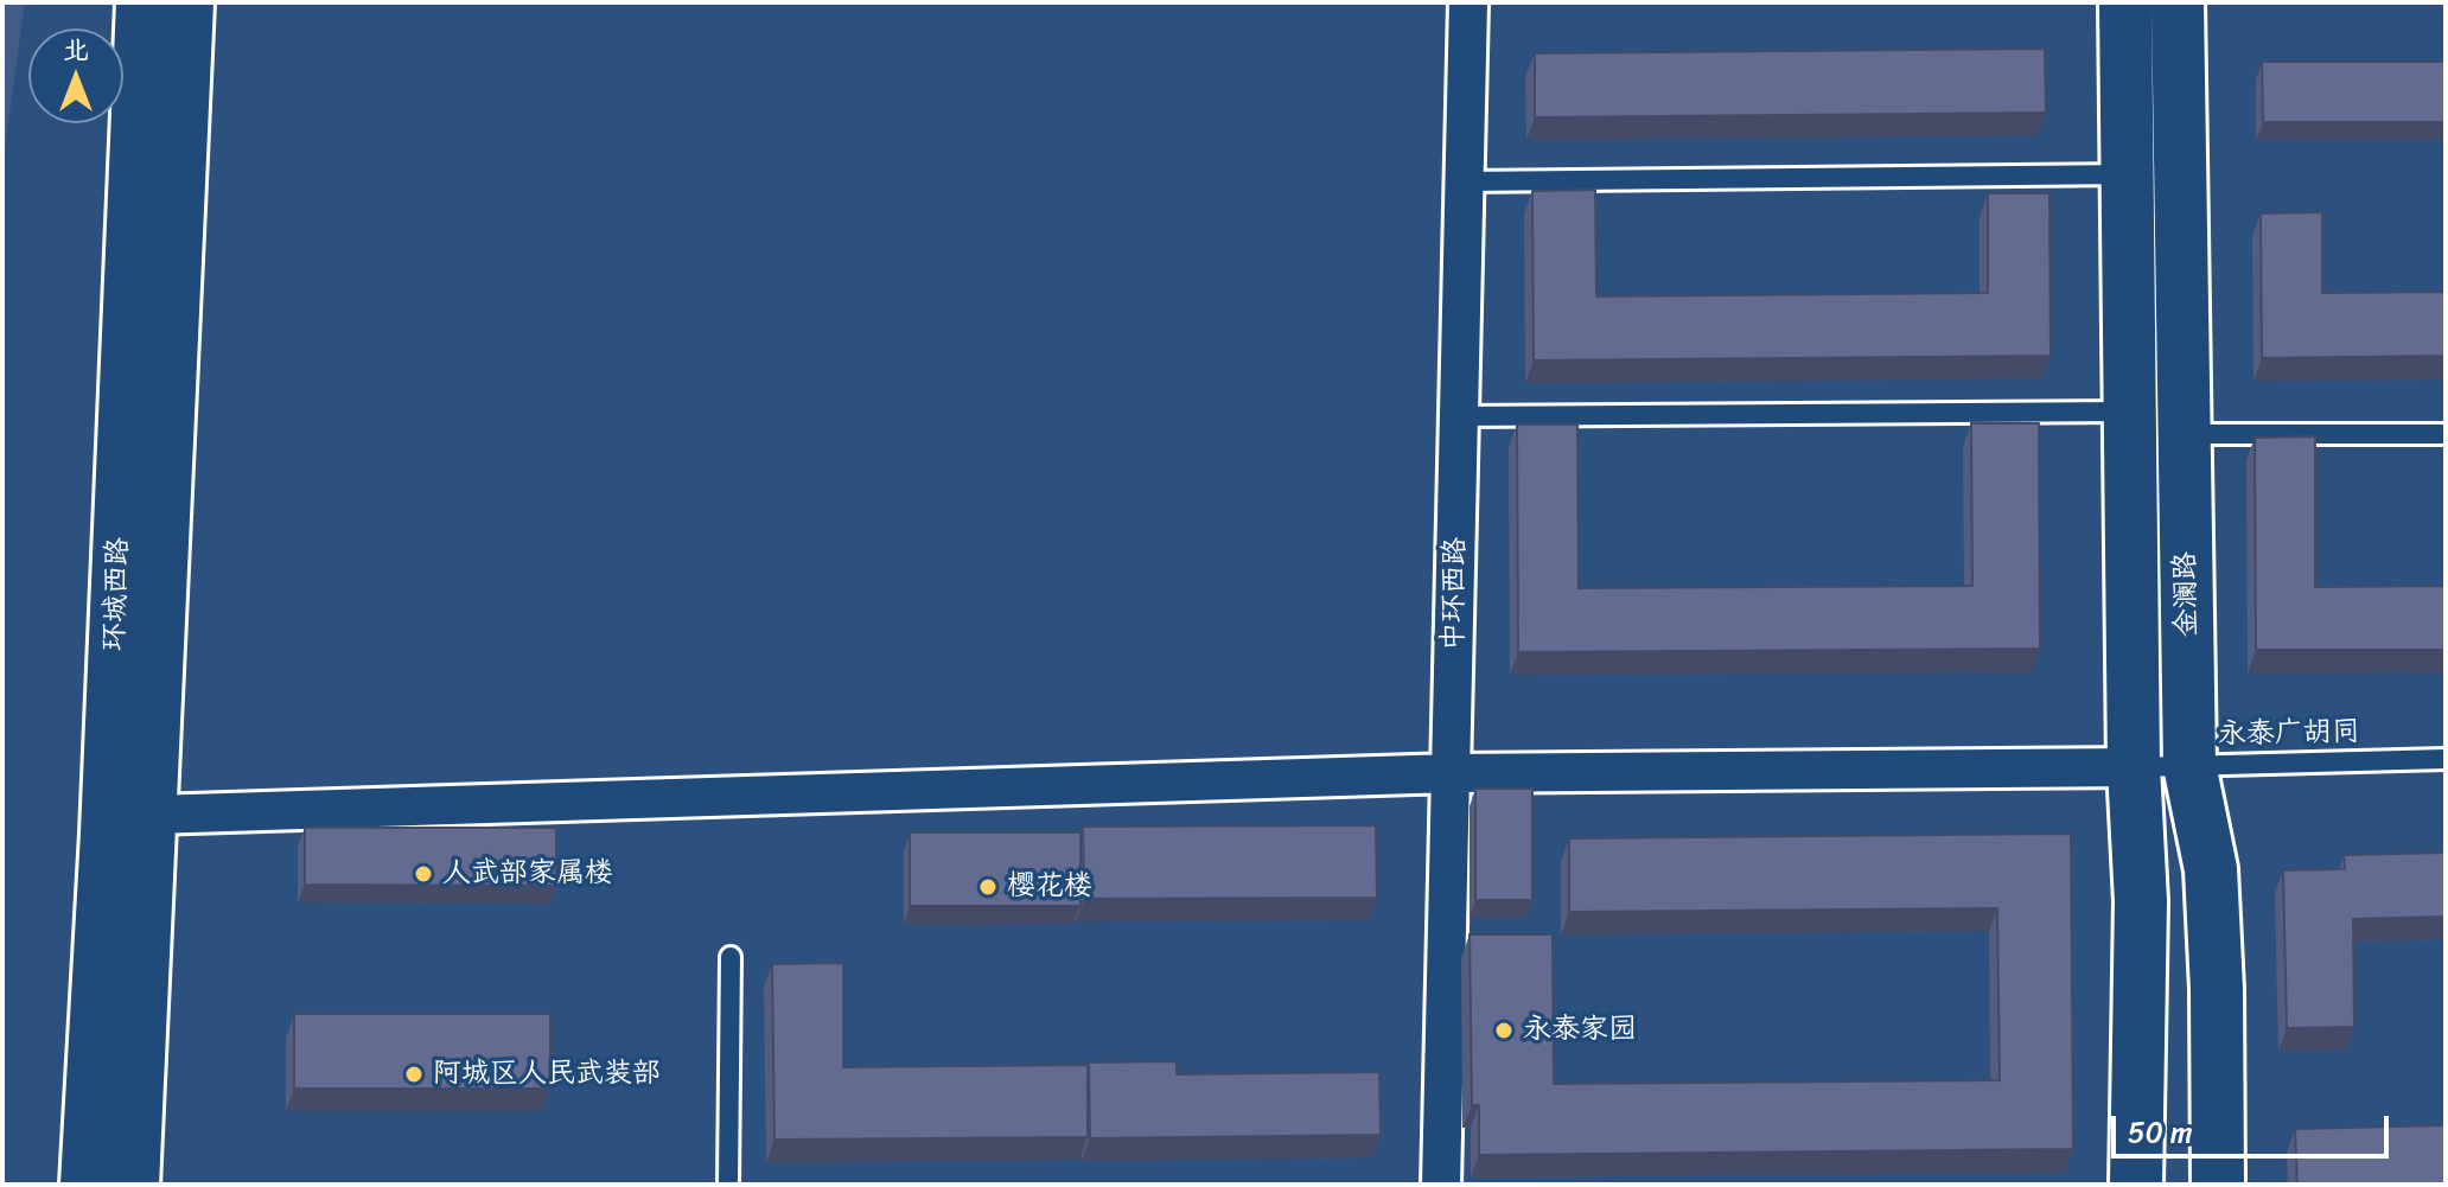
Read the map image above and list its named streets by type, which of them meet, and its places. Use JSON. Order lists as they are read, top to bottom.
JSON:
{
  "streets": {
    "street": ["环城西路", "中环西路", "金澜路"],
    "lane": ["永泰广胡同"]
  },
  "crossings": [
    ["金澜路", "永泰广胡同"]
  ],
  "places": [
    "人武部家属楼",
    "樱花楼",
    "永泰家园",
    "阿城区人民武装部"
  ],
  "scale_bar": "50 m",
  "north": "top"
}
